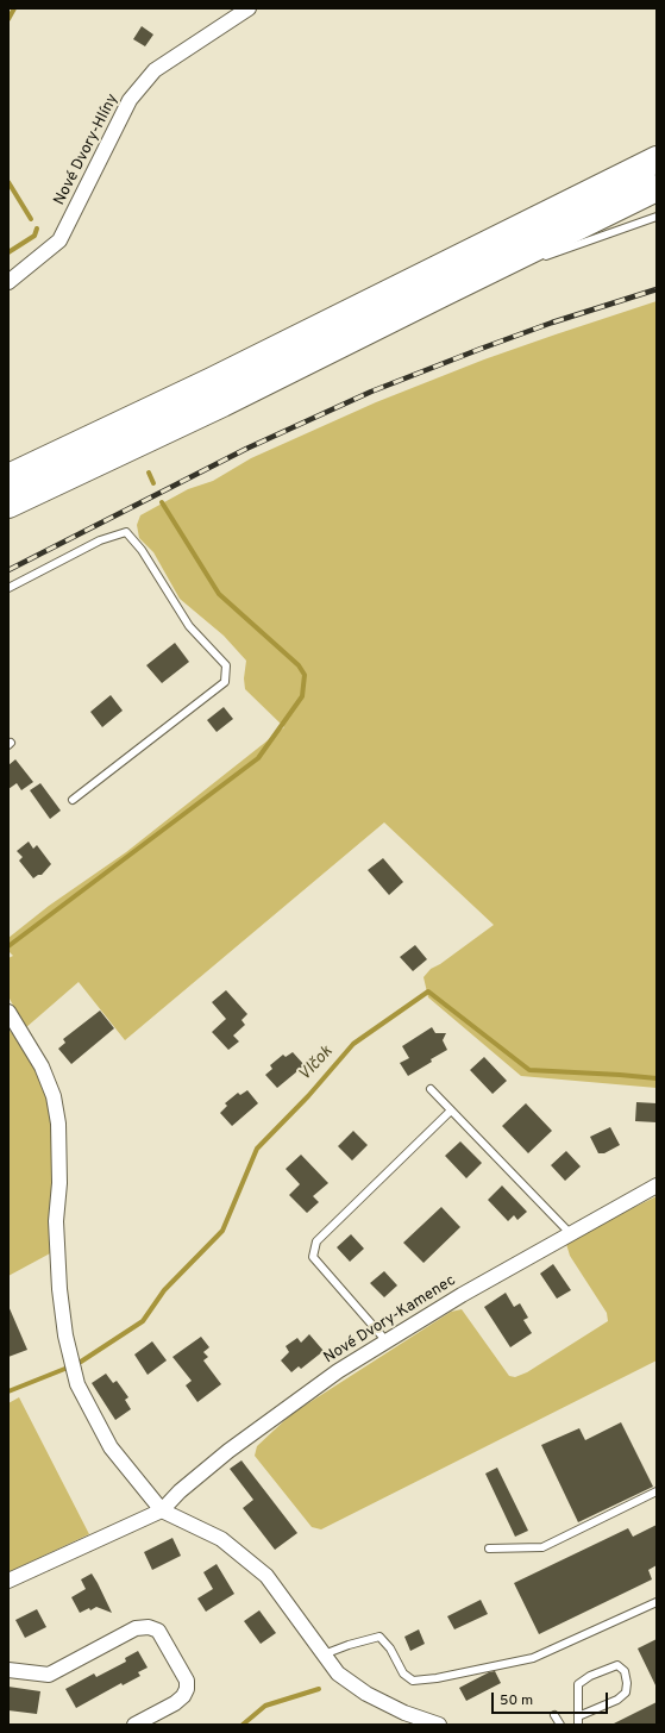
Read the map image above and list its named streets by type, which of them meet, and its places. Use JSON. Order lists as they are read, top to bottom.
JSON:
{
  "streets": {
    "street": ["Nové Dvory-Hlíny", "Nové Dvory-Kamenec"]
  },
  "water": ["Vlčok"],
  "scale_bar": "50 m"
}
